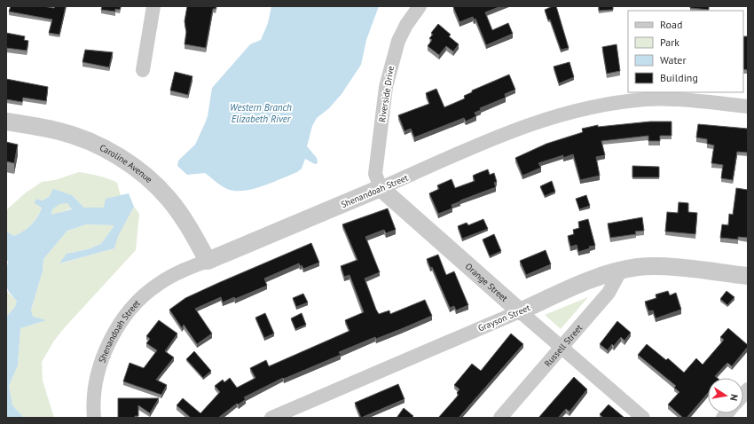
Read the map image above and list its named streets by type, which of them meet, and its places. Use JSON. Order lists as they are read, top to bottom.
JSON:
{
  "streets": {
    "street": [
      "Riverside Drive",
      "Caroline Avenue",
      "Shenandoah Street",
      "Orange Street",
      "Grayson Street",
      "Russell Street"
    ]
  },
  "crossings": [
    ["Riverside Drive", "Shenandoah Street"],
    ["Riverside Drive", "Orange Street"],
    ["Caroline Avenue", "Shenandoah Street"],
    ["Shenandoah Street", "Orange Street"],
    ["Orange Street", "Grayson Street"],
    ["Orange Street", "Russell Street"],
    ["Grayson Street", "Russell Street"]
  ],
  "water": ["Western Branch Elizabeth River"],
  "legend": [
    "Road",
    "Park",
    "Water",
    "Building"
  ],
  "north": "right"
}
